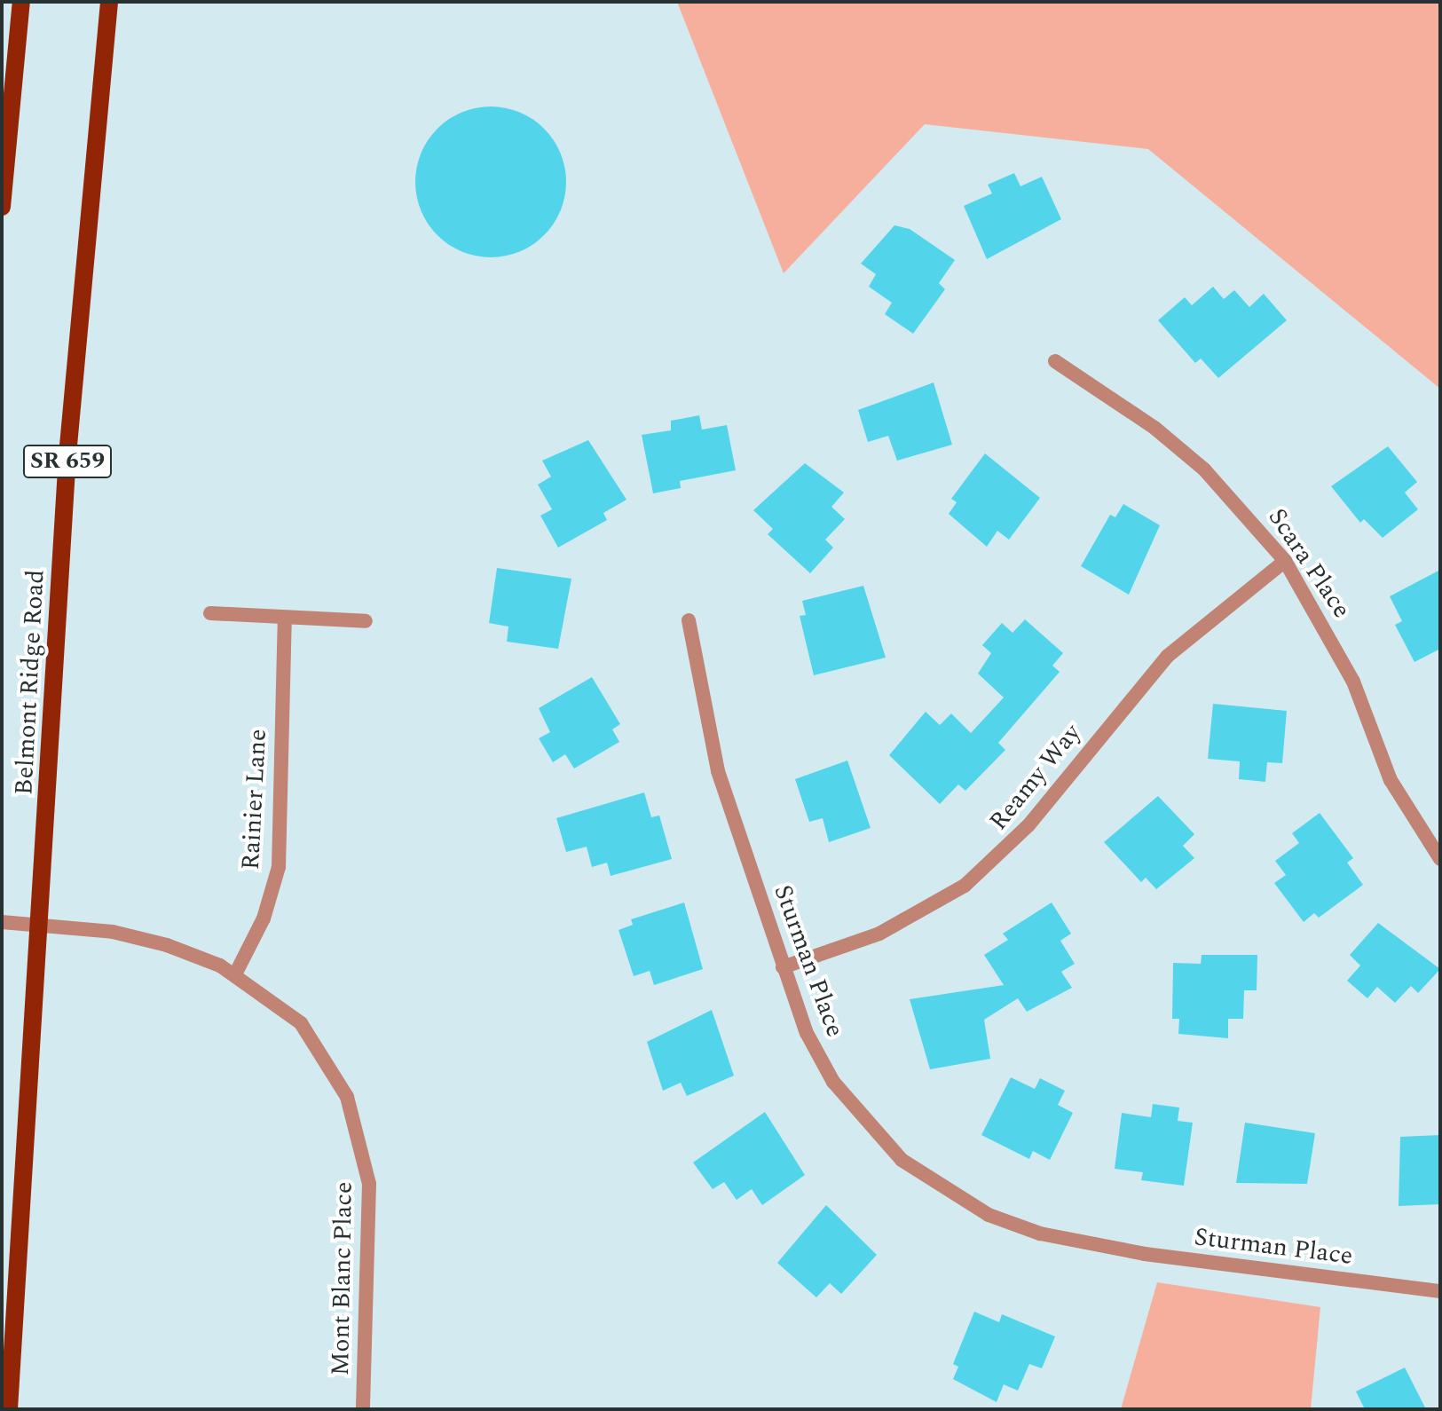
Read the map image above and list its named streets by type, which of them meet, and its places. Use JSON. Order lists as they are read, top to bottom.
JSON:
{
  "streets": {
    "main road": ["SR 659", "Belmont Ridge Road"],
    "street": [
      "Scara Place",
      "Reamy Way",
      "Rainier Lane",
      "Sturman Place",
      "Mont Blanc Place"
    ]
  },
  "crossings": [
    ["Scara Place", "Reamy Way"],
    ["Belmont Ridge Road", "Mont Blanc Place"],
    ["Reamy Way", "Sturman Place"],
    ["Rainier Lane", "Mont Blanc Place"]
  ]
}
